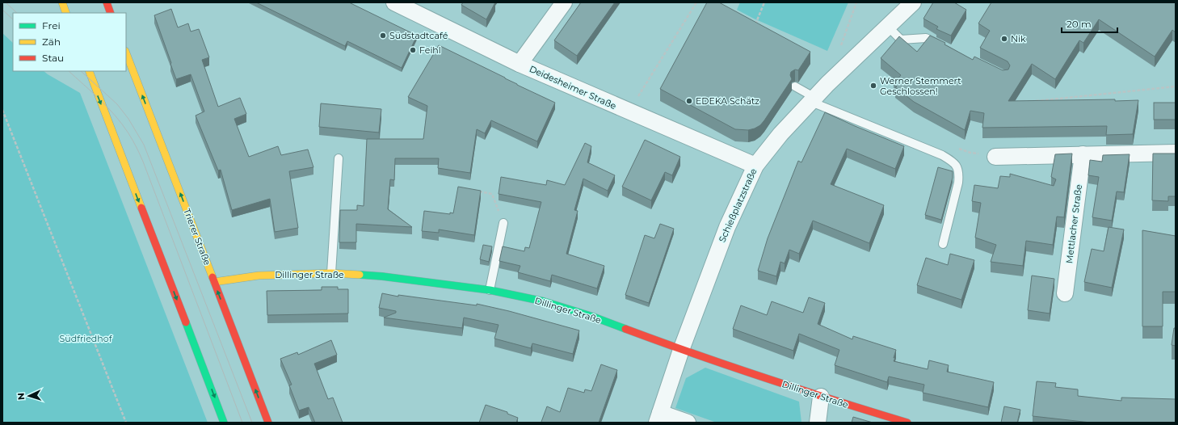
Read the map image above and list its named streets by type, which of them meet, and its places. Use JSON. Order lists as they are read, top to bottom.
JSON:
{
  "streets": {
    "main road": ["Trierer Straße", "Dillinger Straße"],
    "street": ["Deidesheimer Straße", "Schießplatzstraße", "Mettlacher Straße"]
  },
  "crossings": [
    ["Deidesheimer Straße", "Schießplatzstraße"],
    ["Schießplatzstraße", "Dillinger Straße"],
    ["Trierer Straße", "Dillinger Straße"]
  ],
  "parks": ["Südfriedhof"],
  "places": [
    "Südstadtcafé",
    "Nik",
    "Feihl",
    "Werner Stemmert Geschlossen!",
    "EDEKA Schätz"
  ],
  "legend": ["Frei", "Zäh", "Stau"],
  "scale_bar": "20 m",
  "north": "left"
}
